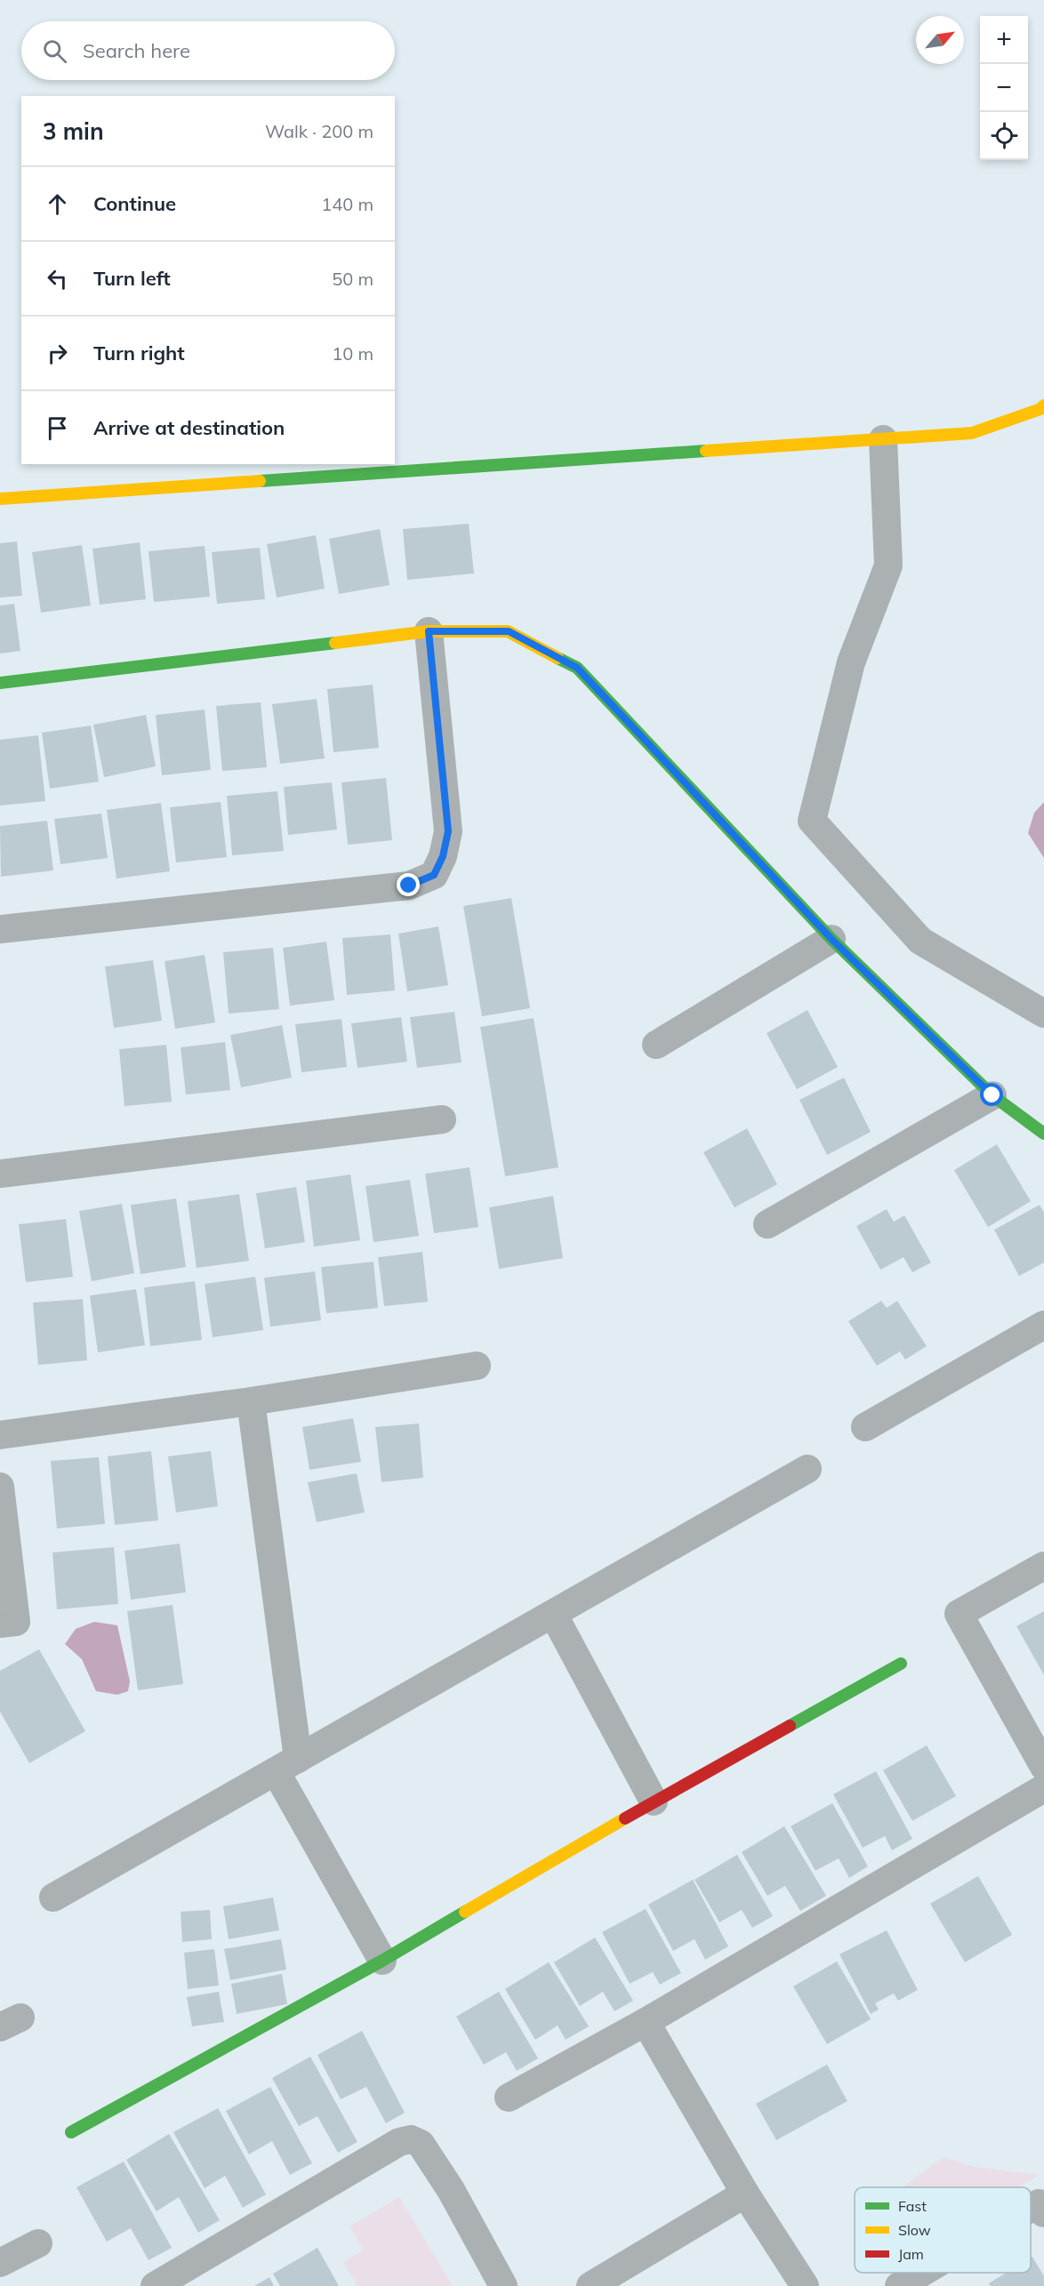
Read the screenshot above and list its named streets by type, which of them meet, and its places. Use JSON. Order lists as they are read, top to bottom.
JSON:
{
  "legend": ["Fast", "Slow", "Jam"],
  "north": "top right",
  "page": {
    "map_buttons": ["+", "−"],
    "search": "Search here",
    "heading": ["3 min", "Walk · 200 m"],
    "list": [
      ["Continue", "140 m"],
      ["Turn left", "50 m"],
      ["Turn right", "10 m"],
      "Arrive at destination"
    ]
  }
}
